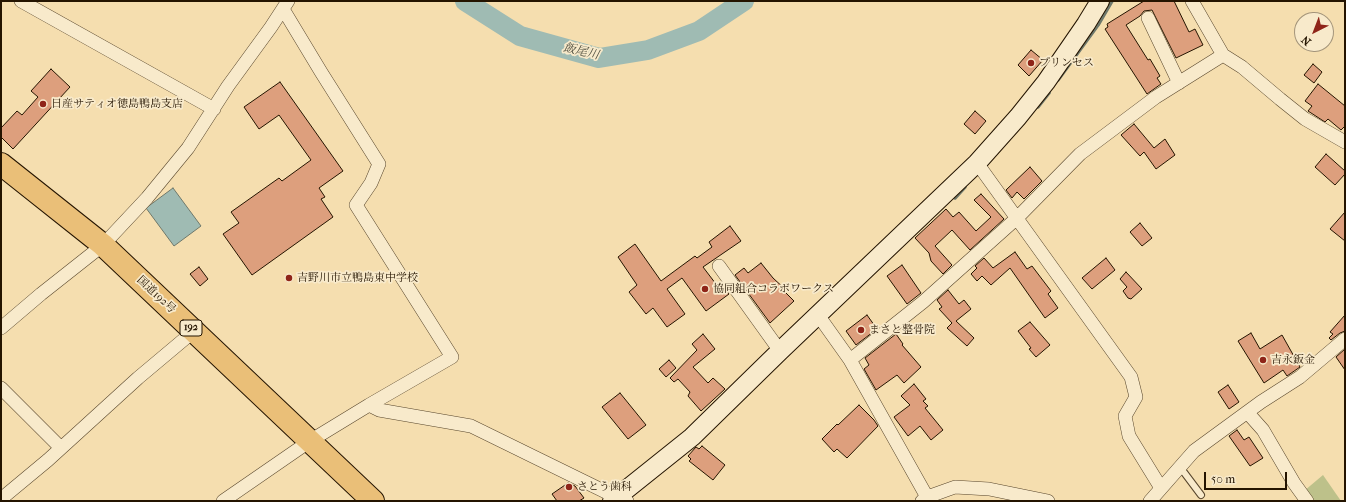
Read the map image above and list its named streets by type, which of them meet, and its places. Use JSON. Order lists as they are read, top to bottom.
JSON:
{
  "streets": {
    "highway": ["国道192号", "192"]
  },
  "water": ["飯尾川"],
  "places": [
    "プリンセス",
    "日産サティオ徳島鴨島支店",
    "吉野川市立鴨島東中学校",
    "協同組合コラボワークス",
    "まさと整骨院",
    "吉永鈑金",
    "さとう歯科"
  ],
  "scale_bar": "50 m",
  "north": "bottom left"
}
